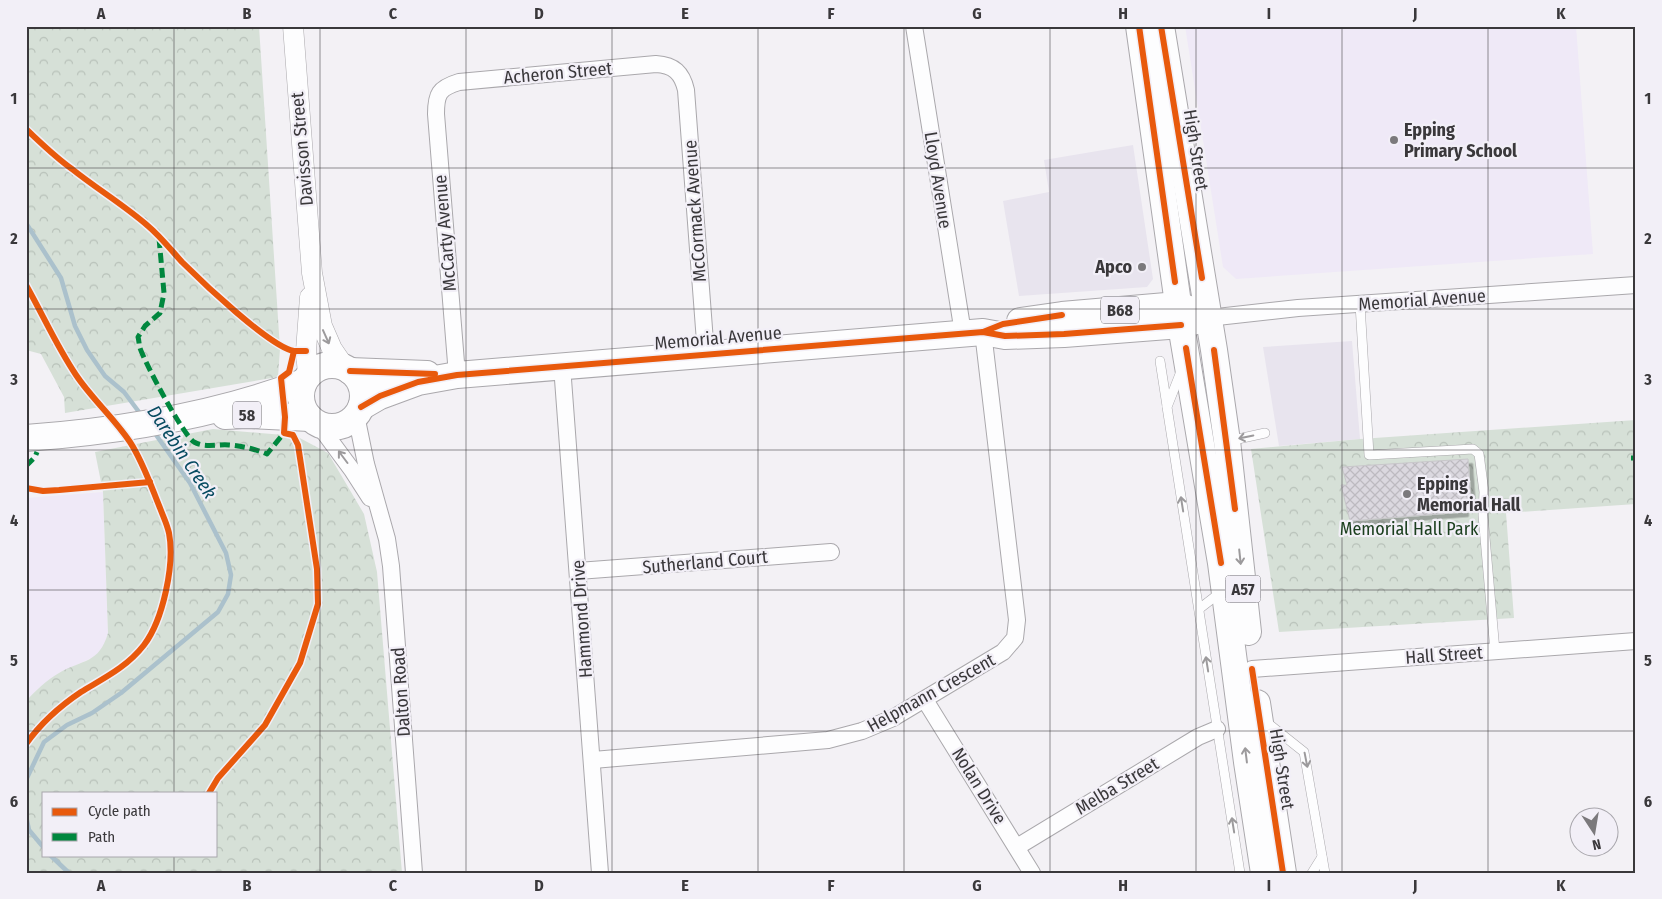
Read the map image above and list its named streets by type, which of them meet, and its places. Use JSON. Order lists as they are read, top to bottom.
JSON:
{
  "streets": {
    "main road": [
      "High Street",
      "Memorial Avenue",
      "B68",
      "58",
      "A57"
    ],
    "street": [
      "Acheron Street",
      "Davisson Street",
      "Lloyd Avenue",
      "McCormack Avenue",
      "McCarty Avenue",
      "Sutherland Court",
      "Hammond Drive",
      "Hall Street",
      "Dalton Road",
      "Helpmann Crescent",
      "Nolan Drive",
      "Melba Street"
    ]
  },
  "crossings": [
    ["Acheron Street", "McCormack Avenue"],
    ["Acheron Street", "McCarty Avenue"],
    ["Davisson Street", "Memorial Avenue"],
    ["Davisson Street", "58"],
    ["Davisson Street", "Dalton Road"],
    ["High Street", "Memorial Avenue"],
    ["High Street", "Hall Street"],
    ["Lloyd Avenue", "Memorial Avenue"],
    ["Lloyd Avenue", "Helpmann Crescent"],
    ["McCormack Avenue", "Memorial Avenue"],
    ["McCarty Avenue", "Memorial Avenue"],
    ["Memorial Avenue", "58"],
    ["Memorial Avenue", "Hammond Drive"],
    ["Memorial Avenue", "Dalton Road"],
    ["Memorial Avenue", "Helpmann Crescent"],
    ["58", "Dalton Road"],
    ["Sutherland Court", "Hammond Drive"],
    ["Hammond Drive", "Helpmann Crescent"],
    ["Helpmann Crescent", "Nolan Drive"],
    ["Nolan Drive", "Melba Street"]
  ],
  "water": ["Darebin Creek"],
  "parks": ["Memorial Hall Park"],
  "places": ["Epping Primary School", "Apco", "Epping Memorial Hall"],
  "legend": ["Cycle path", "Path"],
  "north": "bottom",
  "grid": {
    "columns": [
      "A",
      "B",
      "C",
      "D",
      "E",
      "F",
      "G",
      "H",
      "I",
      "J",
      "K"
    ],
    "rows": [
      "1",
      "2",
      "3",
      "4",
      "5",
      "6"
    ]
  }
}
